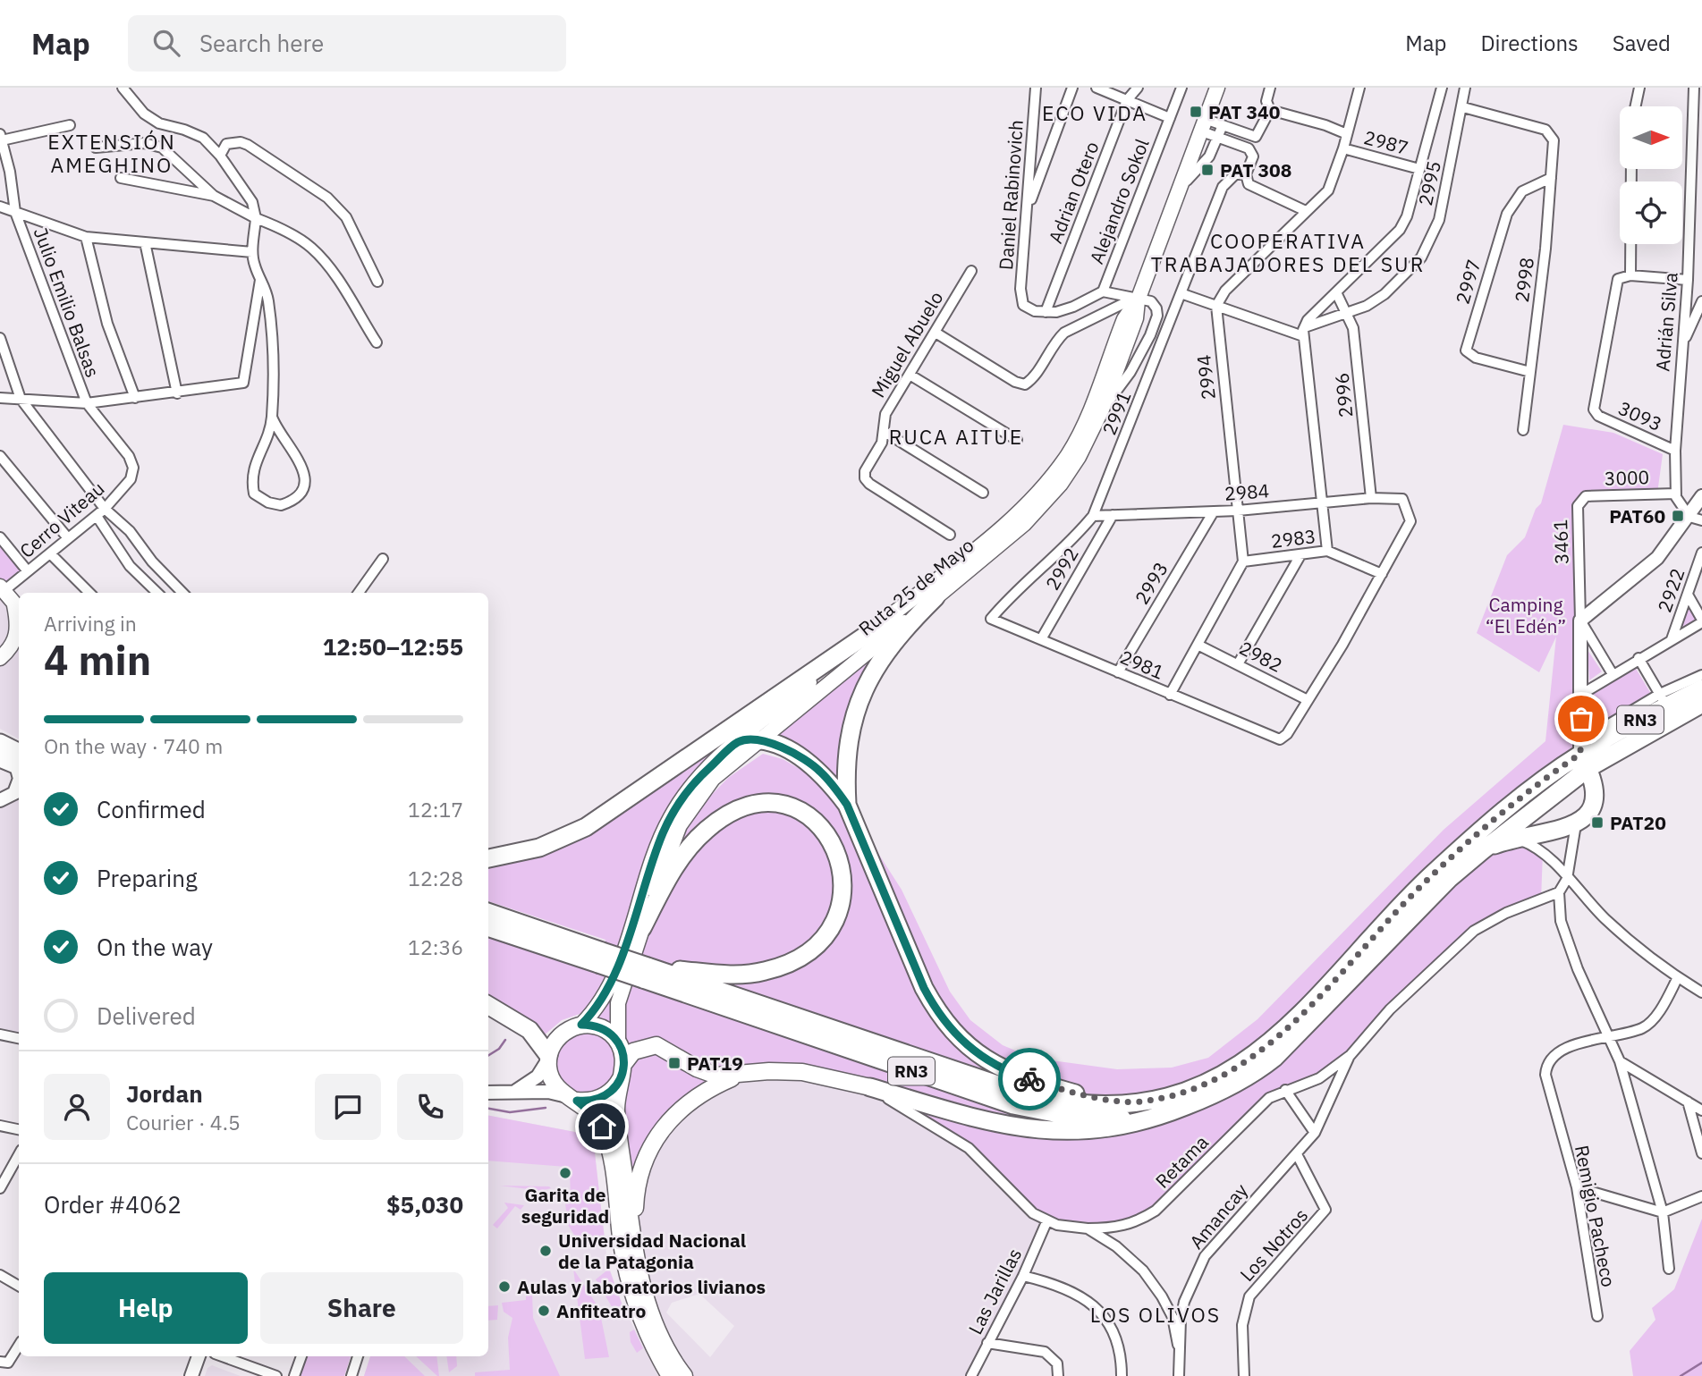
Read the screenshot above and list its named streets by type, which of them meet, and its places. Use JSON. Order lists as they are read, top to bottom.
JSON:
{
  "streets": {
    "highway": ["RN3"],
    "main road": ["Ruta 25 de Mayo"],
    "street": [
      "2987",
      "2995",
      "Adrian Otero",
      "Daniel Rabinovich",
      "Alejandro Sokol",
      "2998",
      "2997",
      "Julio Emilio Balsas",
      "Adrián Silva",
      "Miguel Abuelo",
      "2994",
      "2996",
      "2991",
      "3093",
      "3000",
      "2984",
      "Cerro Viteau",
      "2983",
      "3461",
      "2992",
      "2993",
      "2922",
      "2982",
      "2981",
      "Retama",
      "Amancay",
      "Remigio Pacheco",
      "Los Notros",
      "Las Jarillas"
    ]
  },
  "crossings": [
    ["2987", "2995"],
    ["2995", "2998"],
    ["2995", "2996"],
    ["Adrian Otero", "Daniel Rabinovich"],
    ["2998", "2997"],
    ["Julio Emilio Balsas", "Cerro Viteau"],
    ["Adrián Silva", "3093"],
    ["Adrián Silva", "3000"],
    ["2994", "2984"],
    ["2994", "2983"],
    ["2996", "2984"],
    ["2991", "2984"],
    ["2991", "2981"],
    ["3000", "3461"],
    ["2984", "2983"],
    ["2984", "2992"],
    ["2984", "2993"],
    ["2992", "2981"],
    ["2993", "2981"],
    ["2982", "2981"],
    ["Retama", "Amancay"],
    ["Amancay", "Los Notros"]
  ],
  "districts": [
    "ECO VIDA",
    "EXTENSIÓN AMEGHINO",
    "COOPERATIVA TRABAJADORES DEL SUR",
    "RUCA AITUE",
    "LOS OLIVOS"
  ],
  "parks": ["Camping “El Edén”"],
  "places": {
    "transit": [
      "PAT 340",
      "PAT 308",
      "PAT60",
      "PAT20",
      "PAT19"
    ],
    "other": [
      "Garita de seguridad",
      "Universidad Nacional de la Patagonia",
      "Aulas y laboratorios livianos",
      "Anfiteatro"
    ]
  },
  "north": "right",
  "page": {
    "header": "Map",
    "search": "Search here",
    "nav": ["Map", "Directions", "Saved"],
    "heading": ["4 min", "Arriving in", "12:50–12:55"],
    "panel": [
      "Jordan",
      "Courier · 4.5",
      "Order #4062",
      "$5,030"
    ],
    "bar": "On the way · 740 m",
    "list": [
      ["Confirmed", "12:17"],
      ["Preparing", "12:28"],
      ["On the way", "12:36"],
      "Delivered"
    ],
    "buttons": ["Help", "Share"]
  }
}
